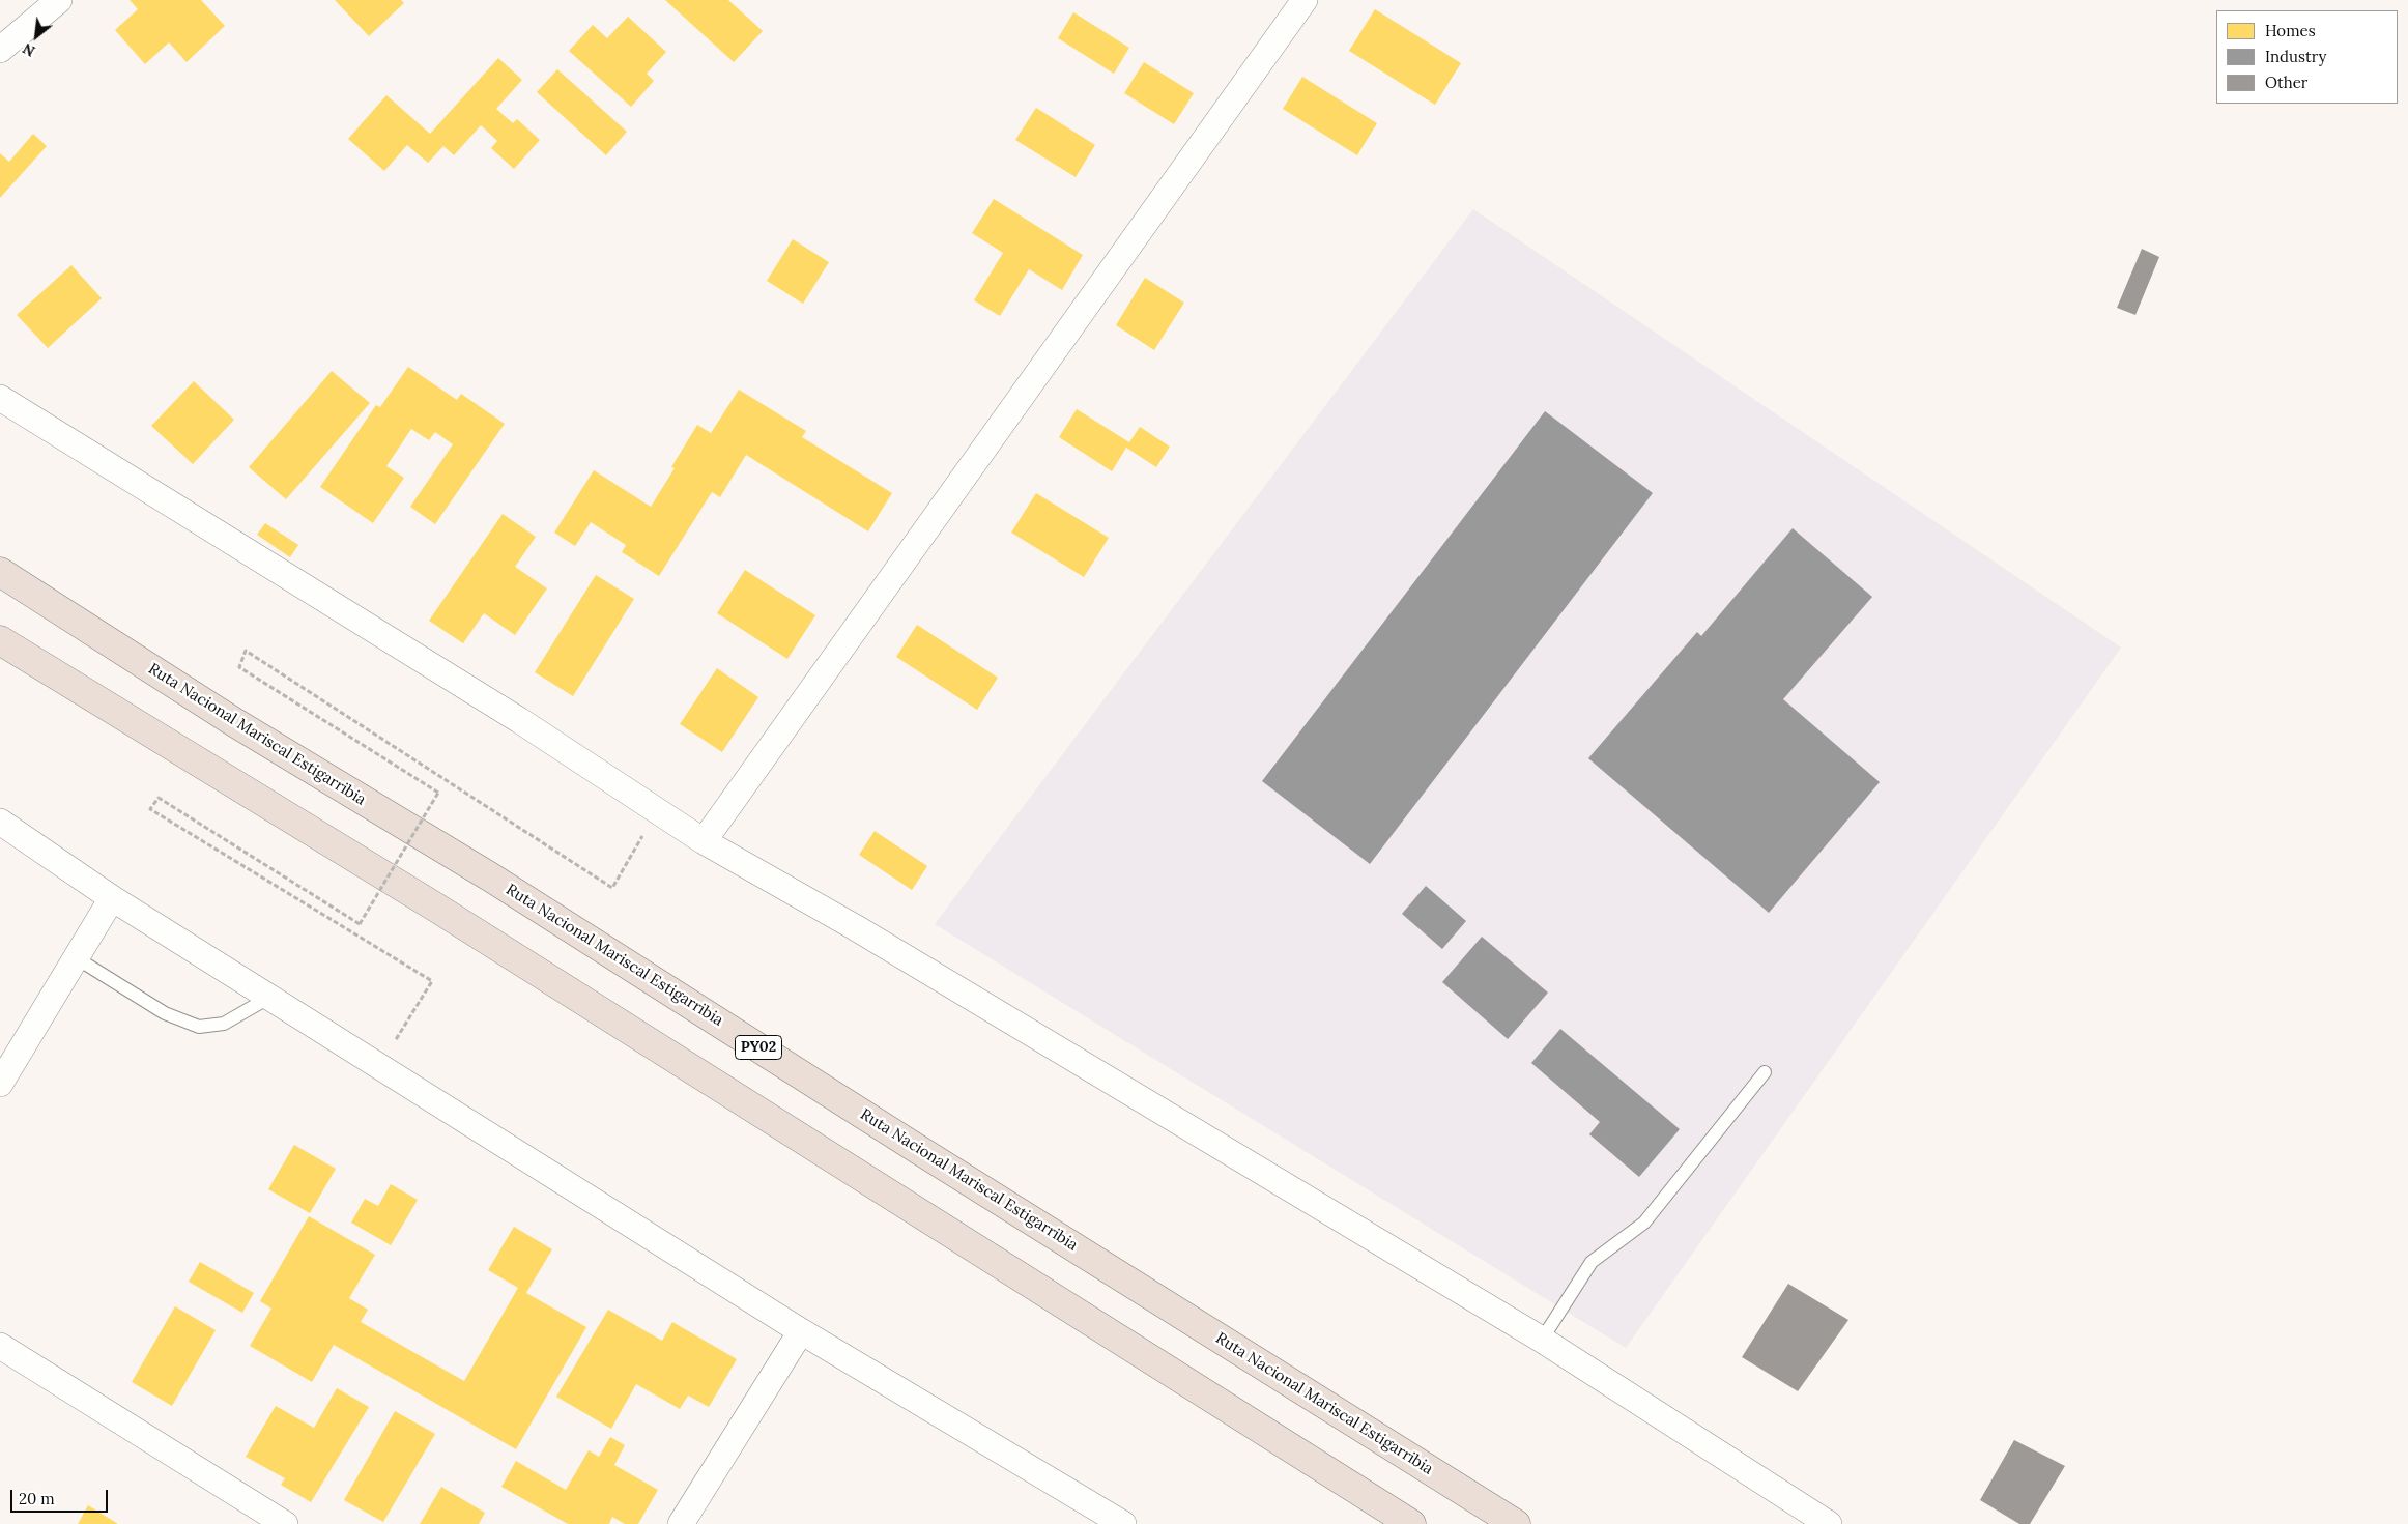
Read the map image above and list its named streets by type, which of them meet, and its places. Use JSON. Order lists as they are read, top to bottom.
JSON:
{
  "streets": {
    "highway": ["Ruta Nacional Mariscal Estigarribia", "PY02"]
  },
  "legend": ["Homes", "Industry", "Other"],
  "scale_bar": "20 m",
  "north": "bottom left"
}
